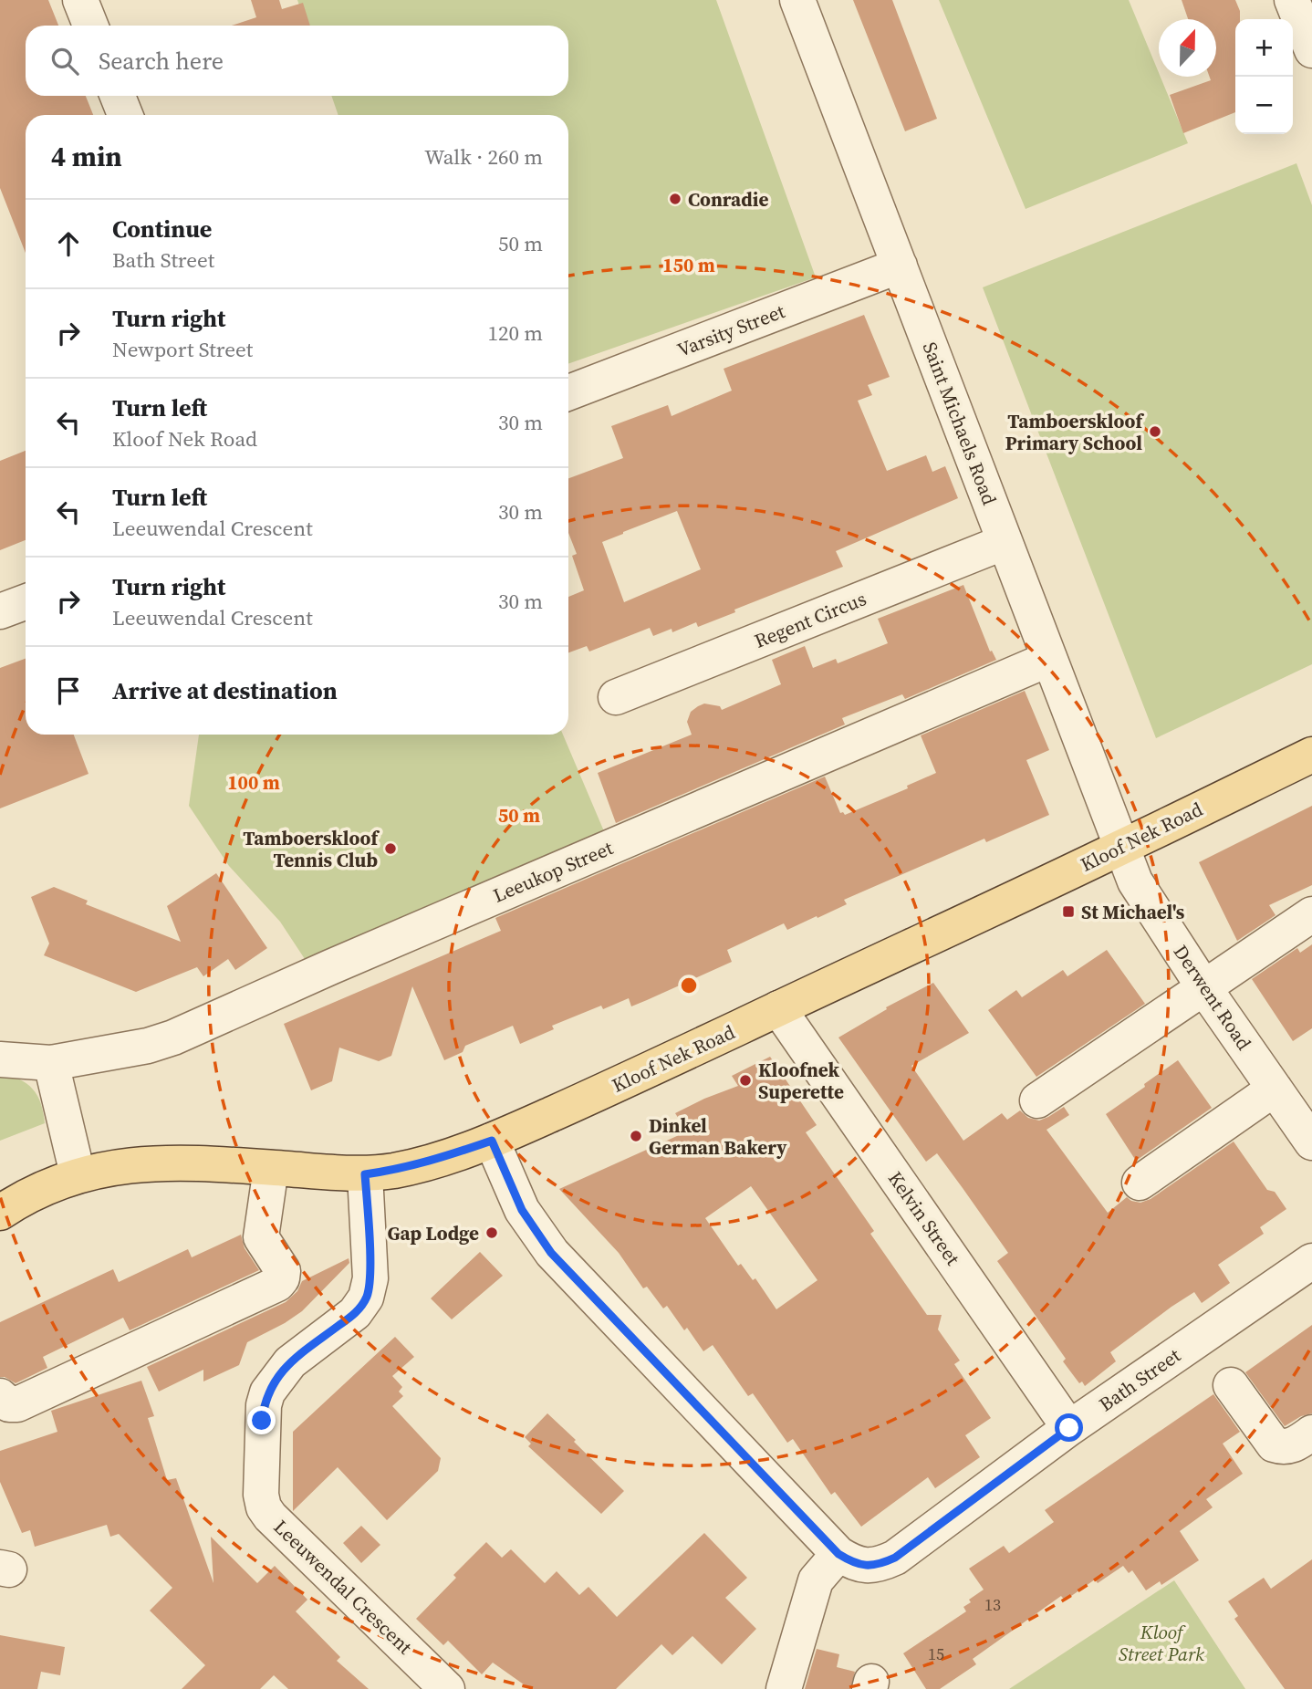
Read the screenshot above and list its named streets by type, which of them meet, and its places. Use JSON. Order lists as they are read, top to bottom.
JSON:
{
  "streets": {
    "main road": ["Kloof Nek Road"],
    "street": [
      "Varsity Street",
      "Saint Michaels Road",
      "Regent Circus",
      "Leeukop Street",
      "Derwent Road",
      "Kelvin Street",
      "Bath Street",
      "Leeuwendal Crescent"
    ]
  },
  "crossings": [
    ["Varsity Street", "Saint Michaels Road"],
    ["Saint Michaels Road", "Regent Circus"],
    ["Saint Michaels Road", "Kloof Nek Road"],
    ["Saint Michaels Road", "Leeukop Street"],
    ["Saint Michaels Road", "Derwent Road"],
    ["Kloof Nek Road", "Derwent Road"],
    ["Kloof Nek Road", "Kelvin Street"],
    ["Kloof Nek Road", "Leeuwendal Crescent"],
    ["Kelvin Street", "Bath Street"]
  ],
  "parks": ["Kloof Street Park"],
  "places": {
    "other": [
      "Conradie",
      "Tamboerskloof Primary School",
      "Tamboerskloof Tennis Club",
      "Kloofnek Superette",
      "Dinkel German Bakery",
      "Gap Lodge"
    ],
    "transit": ["St Michael's"]
  },
  "house_numbers": ["13", "15"],
  "north": "top",
  "page": {
    "map_buttons": ["+", "−"],
    "search": "Search here",
    "heading": ["4 min", "Walk · 260 m"],
    "list": [
      ["Continue", "Bath Street", "50 m"],
      ["Turn right", "Newport Street", "120 m"],
      ["Turn left", "Kloof Nek Road", "30 m"],
      ["Turn left", "Leeuwendal Crescent", "30 m"],
      ["Turn right", "Leeuwendal Crescent", "30 m"],
      "Arrive at destination"
    ]
  },
  "rings": ["150 m", "100 m", "50 m"]
}
